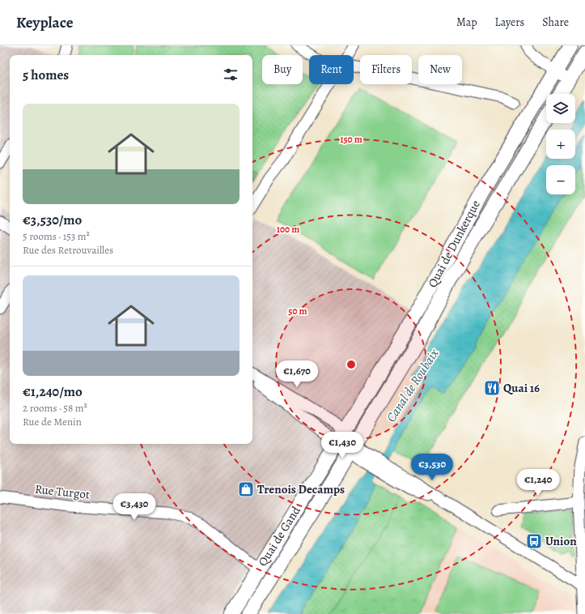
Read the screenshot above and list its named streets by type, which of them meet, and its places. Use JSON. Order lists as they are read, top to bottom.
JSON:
{
  "streets": {
    "main road": ["Quai de Dunkerque", "Quai de Gand"],
    "street": ["Rue Turgot"]
  },
  "crossings": [
    ["Quai de Dunkerque", "Quai de Gand"],
    ["Rue Turgot", "Quai de Gand"]
  ],
  "water": ["Canal de Roubaix"],
  "places": {
    "restaurant": ["Quai 16"],
    "shop": ["Trenois Decamps"],
    "bus stop": ["Union"]
  },
  "page": {
    "header": "Keyplace",
    "nav": ["Map", "Layers", "Share"],
    "chip": [
      "Buy",
      "Rent",
      "Filters",
      "New"
    ],
    "heading": "5 homes",
    "map_buttons": ["+", "−"],
    "list": [
      {
        "name": "€3,530/mo",
        "note": "5 rooms · 153 m² · Rue des Retrouvailles"
      },
      {
        "name": "€1,240/mo",
        "note": "2 rooms · 58 m² · Rue de Menin"
      }
    ],
    "price": [
      "€1,670",
      "€1,430",
      "€3,530",
      "€1,240",
      "€3,430"
    ]
  },
  "rings": ["150 m", "100 m", "50 m"]
}
